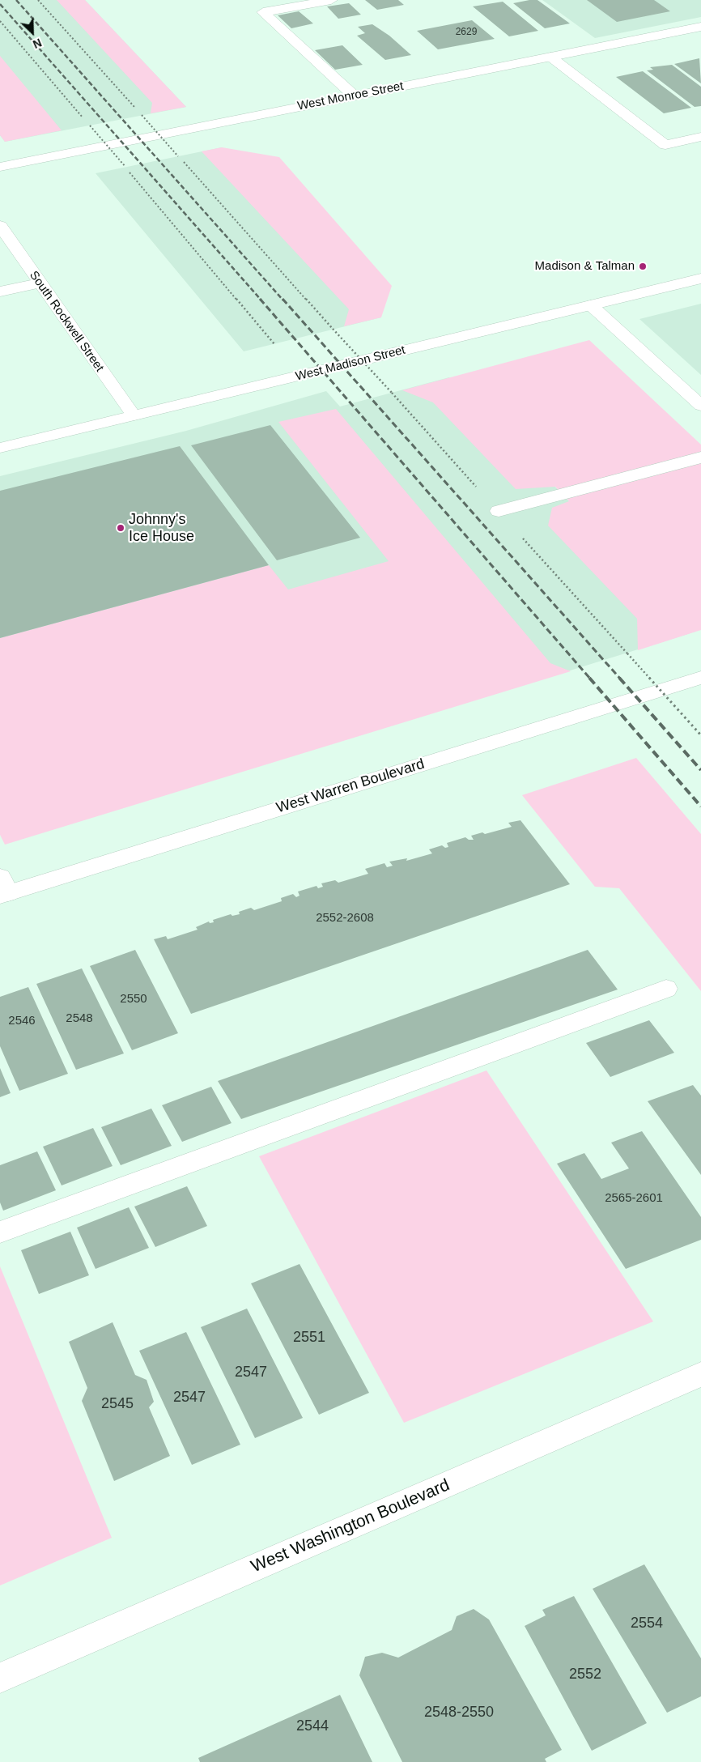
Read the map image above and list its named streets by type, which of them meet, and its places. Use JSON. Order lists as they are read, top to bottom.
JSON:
{
  "streets": {
    "street": [
      "West Monroe Street",
      "South Rockwell Street",
      "West Madison Street",
      "West Warren Boulevard",
      "West Washington Boulevard"
    ]
  },
  "crossings": [
    ["South Rockwell Street", "West Madison Street"]
  ],
  "places": ["Madison & Talman", "Johnny's Ice House"],
  "house_numbers": [
    "2629",
    "2552-2608",
    "2550",
    "2548",
    "2546",
    "2565-2601",
    "2551",
    "2547",
    "2547",
    "2545",
    "2554",
    "2552",
    "2548-2550",
    "2544"
  ],
  "north": "bottom right"
}
